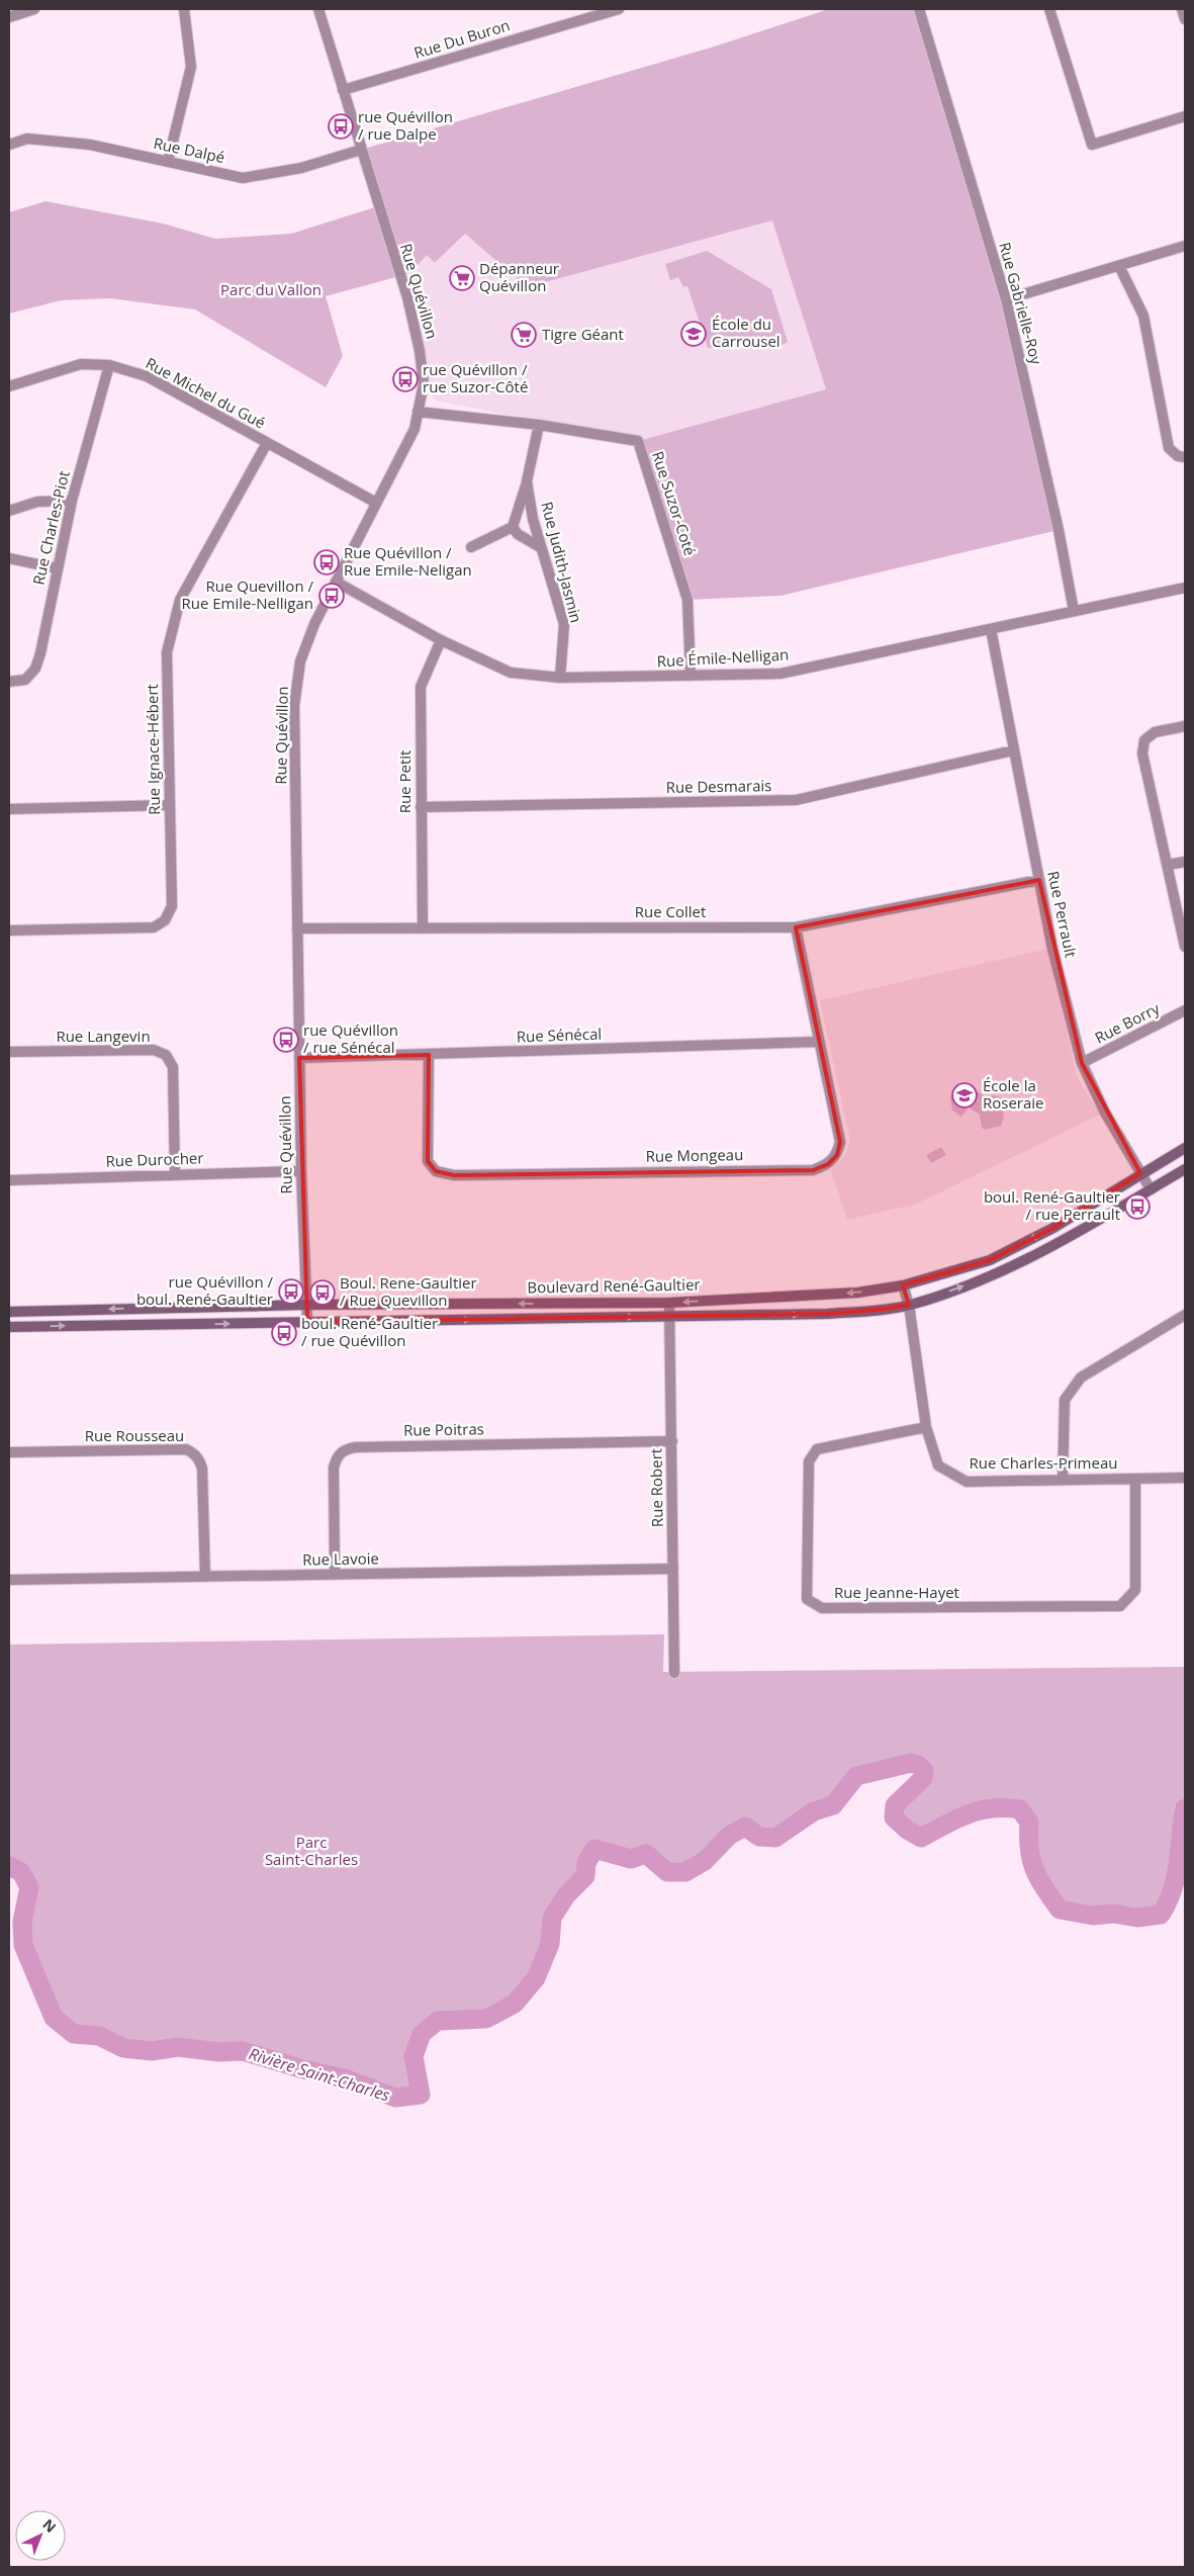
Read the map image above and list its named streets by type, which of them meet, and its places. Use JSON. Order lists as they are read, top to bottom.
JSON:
{
  "streets": {
    "street": [
      "Rue Du Buron",
      "Rue Dalpé",
      "Rue Quévillon",
      "Rue Gabrielle-Roy",
      "Rue Michel du Gué",
      "Rue Suzor-Coté",
      "Rue Charles-Piot",
      "Rue Judith-Jasmin",
      "Rue Émile-Nelligan",
      "Rue Ignace-Hébert",
      "Rue Petit",
      "Rue Desmarais",
      "Rue Collet",
      "Rue Perrault",
      "Rue Borry",
      "Rue Sénécal",
      "Rue Langevin",
      "Rue Mongeau",
      "Rue Durocher",
      "Boulevard René-Gaultier",
      "Rue Poitras",
      "Rue Rousseau",
      "Rue Charles-Primeau",
      "Rue Robert",
      "Rue Lavoie",
      "Rue Jeanne-Hayet"
    ]
  },
  "crossings": [
    ["Rue Du Buron", "Rue Quévillon"],
    ["Rue Dalpé", "Rue Quévillon"],
    ["Rue Quévillon", "Rue Michel du Gué"],
    ["Rue Quévillon", "Rue Suzor-Coté"],
    ["Rue Quévillon", "Rue Émile-Nelligan"],
    ["Rue Quévillon", "Rue Collet"],
    ["Rue Quévillon", "Rue Sénécal"],
    ["Rue Quévillon", "Rue Durocher"],
    ["Rue Quévillon", "Boulevard René-Gaultier"],
    ["Rue Gabrielle-Roy", "Rue Émile-Nelligan"],
    ["Rue Michel du Gué", "Rue Charles-Piot"],
    ["Rue Michel du Gué", "Rue Ignace-Hébert"],
    ["Rue Suzor-Coté", "Rue Judith-Jasmin"],
    ["Rue Suzor-Coté", "Rue Émile-Nelligan"],
    ["Rue Judith-Jasmin", "Rue Émile-Nelligan"],
    ["Rue Émile-Nelligan", "Rue Petit"],
    ["Rue Émile-Nelligan", "Rue Perrault"],
    ["Rue Petit", "Rue Desmarais"],
    ["Rue Petit", "Rue Collet"],
    ["Rue Desmarais", "Rue Perrault"],
    ["Rue Collet", "Rue Perrault"],
    ["Rue Collet", "Rue Mongeau"],
    ["Rue Perrault", "Rue Borry"],
    ["Rue Perrault", "Boulevard René-Gaultier"],
    ["Rue Sénécal", "Rue Mongeau"],
    ["Rue Langevin", "Rue Durocher"],
    ["Boulevard René-Gaultier", "Rue Charles-Primeau"],
    ["Boulevard René-Gaultier", "Rue Robert"],
    ["Rue Poitras", "Rue Robert"],
    ["Rue Poitras", "Rue Lavoie"],
    ["Rue Rousseau", "Rue Lavoie"],
    ["Rue Charles-Primeau", "Rue Jeanne-Hayet"],
    ["Rue Robert", "Rue Lavoie"]
  ],
  "water": ["Rivière Saint-Charles"],
  "parks": ["Parc du Vallon", "Parc Saint-Charles"],
  "places": {
    "bus stop": [
      "rue Quévillon / rue Dalpe",
      "rue Quévillon / rue Suzor-Côté",
      "Rue Quévillon / Rue Emile-Neligan",
      "Rue Quevillon / Rue Emile-Nelligan",
      "rue Quévillon / rue Sénécal",
      "boul. René-Gaultier / rue Perrault",
      "rue Quévillon / boul. René-Gaultier",
      "Boul. Rene-Gaultier / Rue Quevillon",
      "boul. René-Gaultier / rue Quévillon"
    ],
    "supermarket": ["Dépanneur Quévillon", "Tigre Géant"],
    "school or university": ["École du Carrousel", "École la Roseraie"]
  },
  "north": "top right"
}
